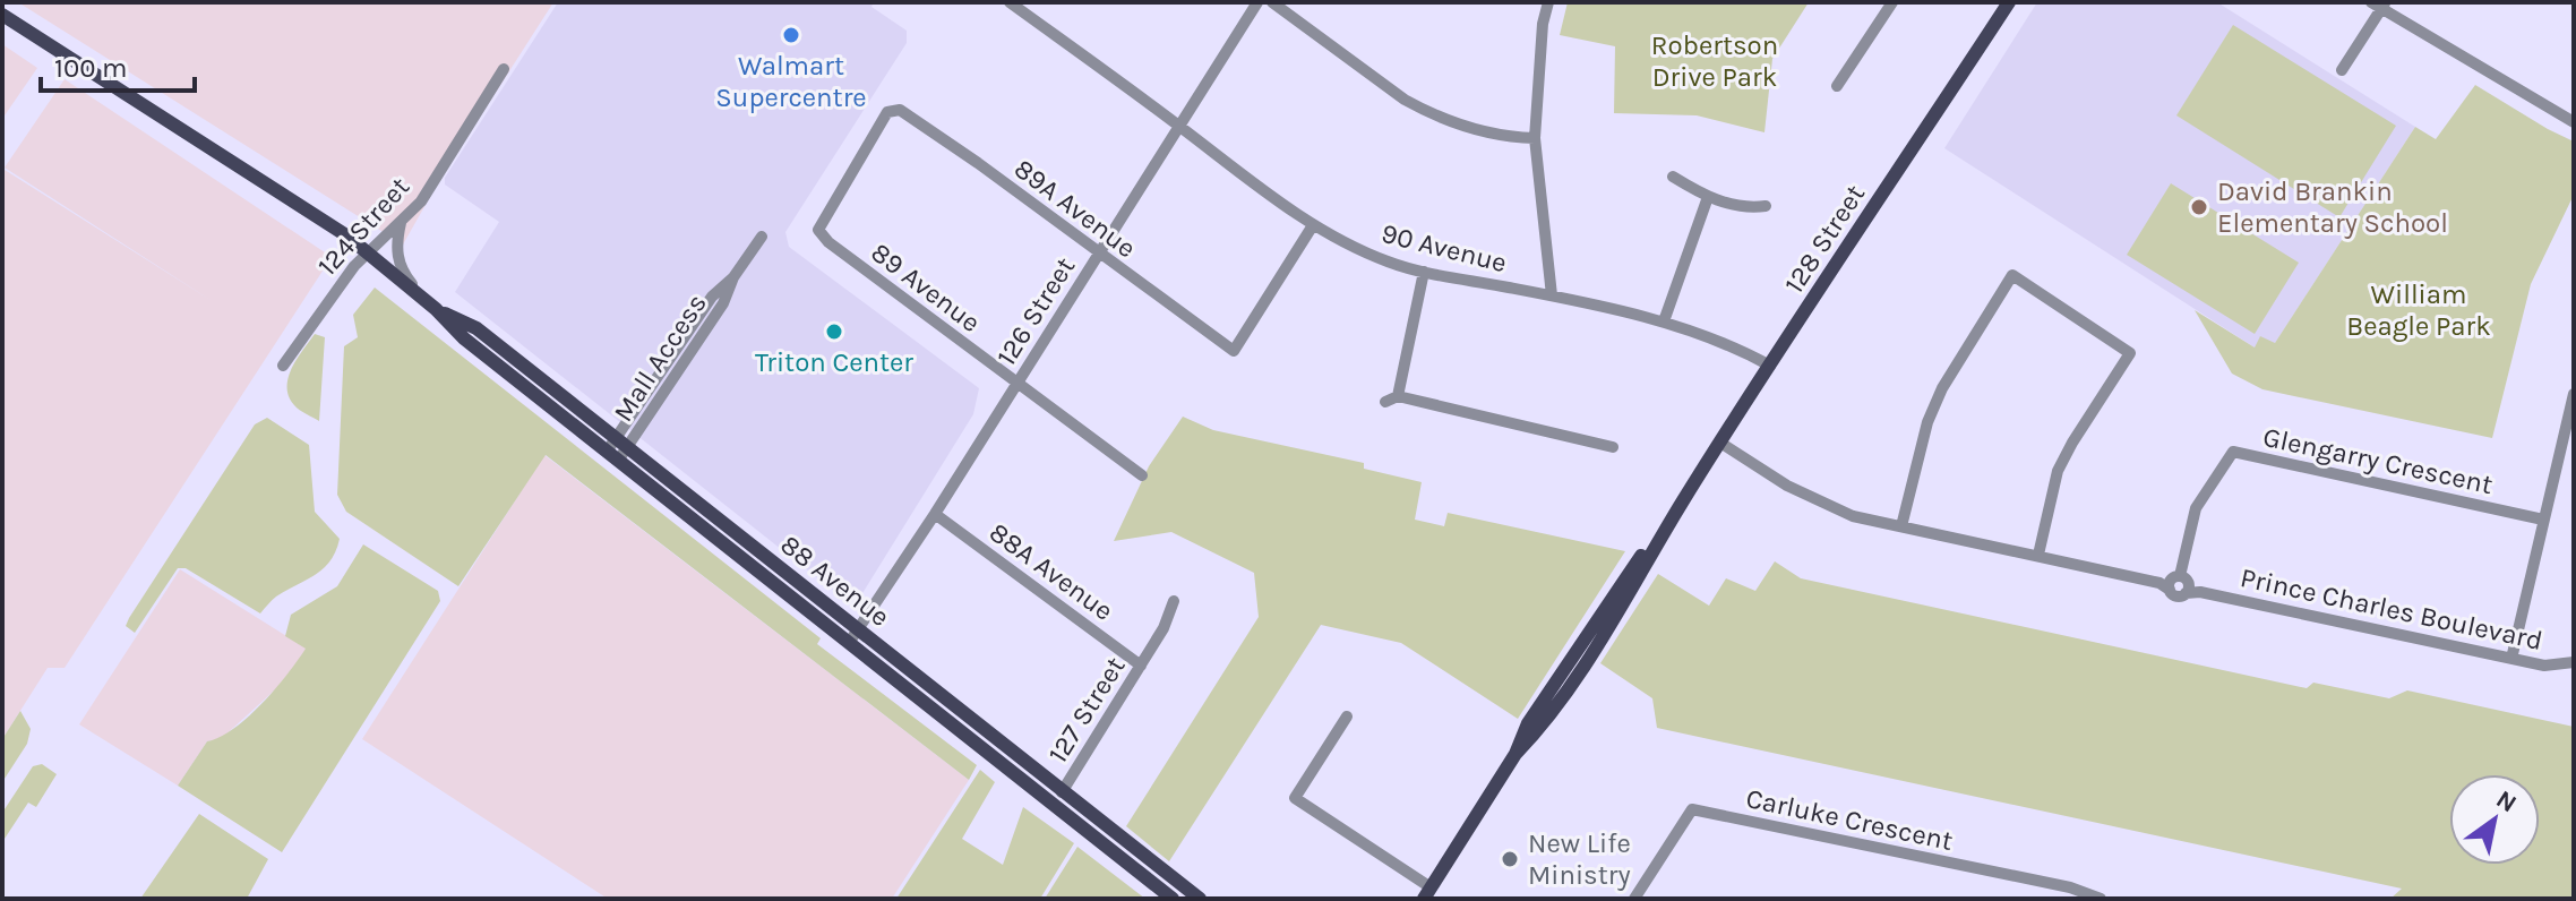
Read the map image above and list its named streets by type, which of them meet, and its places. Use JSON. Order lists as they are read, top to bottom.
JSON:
{
  "streets": {
    "main road": ["128 Street", "88 Avenue"],
    "street": [
      "89A Avenue",
      "124 Street",
      "90 Avenue",
      "89 Avenue",
      "126 Street",
      "Mall Access",
      "Glengarry Crescent",
      "88A Avenue",
      "Prince Charles Boulevard",
      "127 Street",
      "Carluke Crescent"
    ]
  },
  "crossings": [
    ["89A Avenue", "90 Avenue"],
    ["89A Avenue", "89 Avenue"],
    ["89A Avenue", "126 Street"],
    ["124 Street", "88 Avenue"],
    ["128 Street", "90 Avenue"],
    ["128 Street", "Prince Charles Boulevard"],
    ["90 Avenue", "126 Street"],
    ["89 Avenue", "126 Street"],
    ["126 Street", "88A Avenue"],
    ["126 Street", "88 Avenue"],
    ["Mall Access", "88 Avenue"],
    ["Glengarry Crescent", "Prince Charles Boulevard"],
    ["88A Avenue", "127 Street"],
    ["88 Avenue", "127 Street"]
  ],
  "parks": ["Robertson Drive Park", "William Beagle Park"],
  "places": [
    "Walmart Supercentre",
    "David Brankin Elementary School",
    "Triton Center",
    "New Life Ministry"
  ],
  "scale_bar": "100 m",
  "north": "top right"
}
